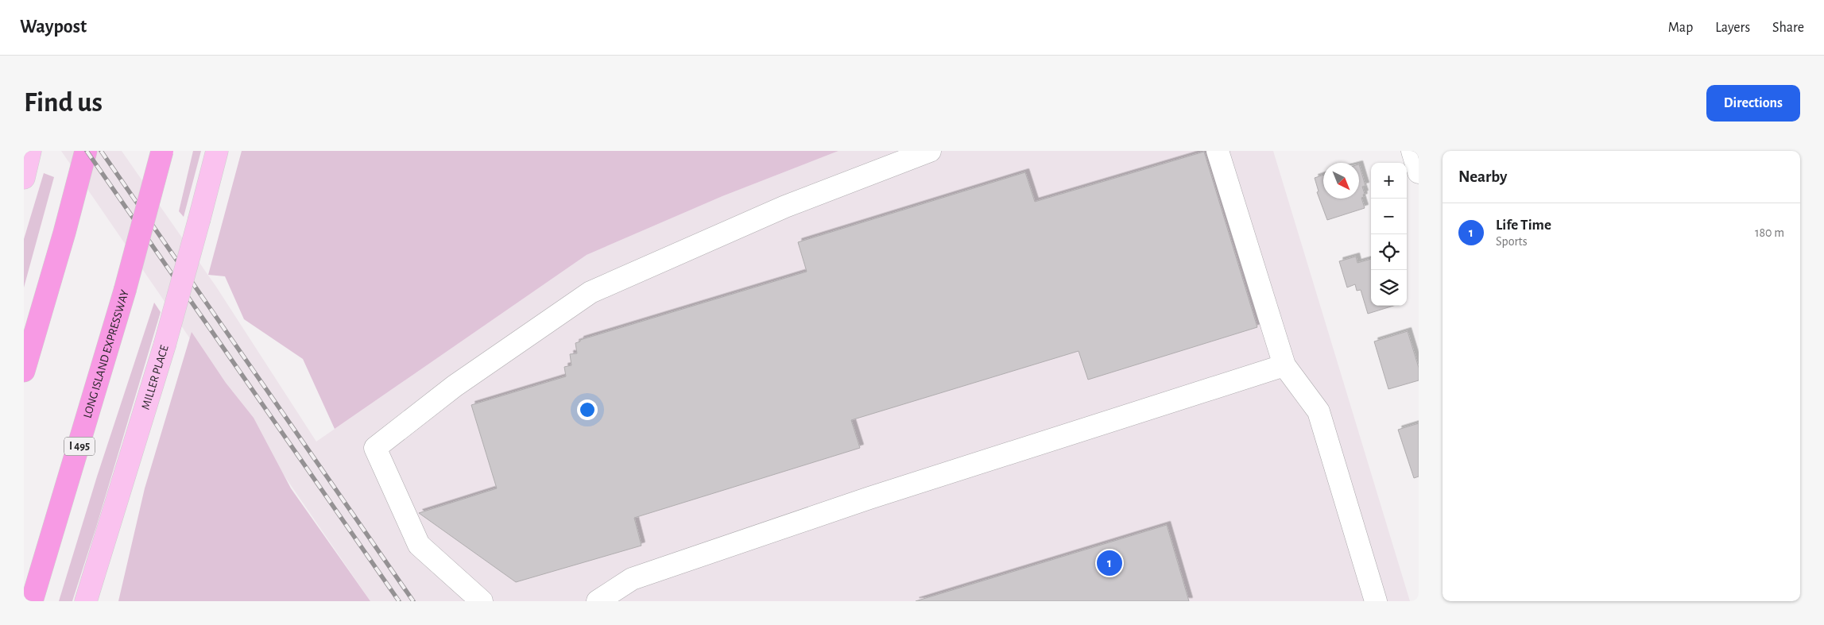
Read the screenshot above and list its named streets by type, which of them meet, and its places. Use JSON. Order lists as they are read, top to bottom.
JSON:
{
  "streets": {
    "highway": ["LONG ISLAND EXPRESSWAY", "I 495"],
    "main road": ["MILLER PLACE"]
  },
  "north": "bottom right",
  "page": {
    "header": "Waypost",
    "nav": ["Map", "Layers", "Share"],
    "buttons": "Directions",
    "title": "Find us",
    "heading": "Nearby",
    "map_buttons": ["+", "−"],
    "list": [
      {
        "mark": "1",
        "name": "Life Time",
        "note": "Sports",
        "value": "180 m"
      }
    ],
    "pins": "1"
  }
}
